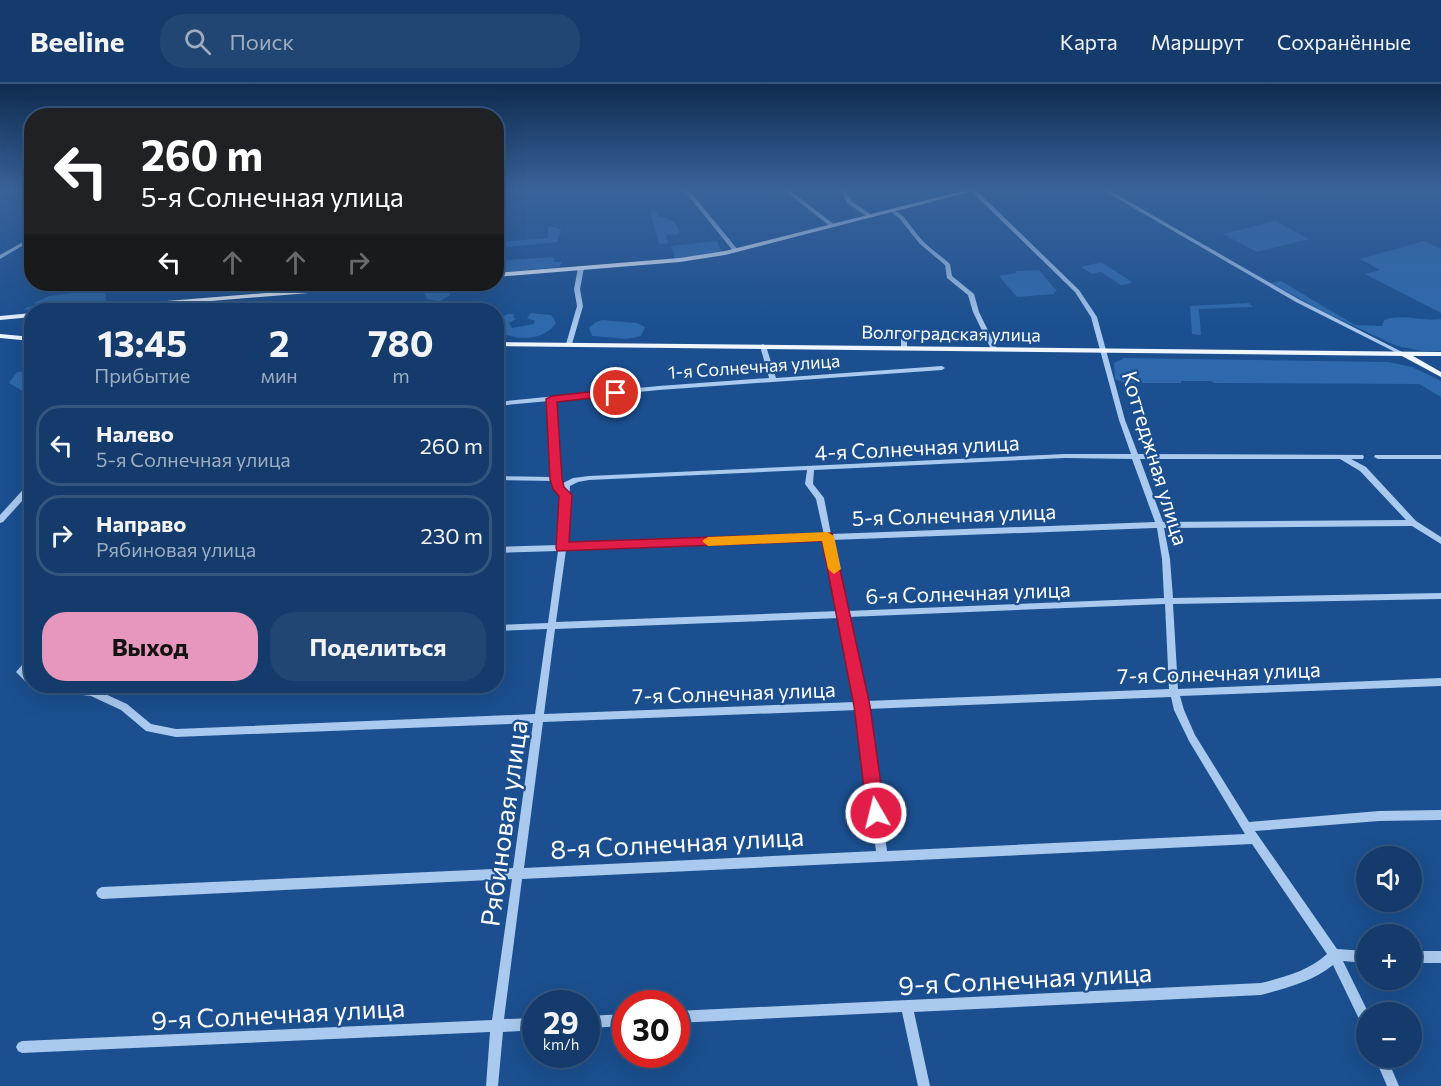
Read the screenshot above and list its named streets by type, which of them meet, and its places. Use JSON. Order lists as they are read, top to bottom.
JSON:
{
  "streets": {
    "main road": ["Волгоградская улица"],
    "street": [
      "1-я Солнечная улица",
      "4-я Солнечная улица",
      "Коттеджная улица",
      "5-я Солнечная улица",
      "6-я Солнечная улица",
      "7-я Солнечная улица",
      "Рябиновая улица",
      "8-я Солнечная улица",
      "9-я Солнечная улица"
    ]
  },
  "crossings": [
    ["Волгоградская улица", "Коттеджная улица"],
    ["4-я Солнечная улица", "Коттеджная улица"],
    ["4-я Солнечная улица", "Рябиновая улица"],
    ["Коттеджная улица", "5-я Солнечная улица"],
    ["Коттеджная улица", "6-я Солнечная улица"],
    ["Коттеджная улица", "7-я Солнечная улица"],
    ["Коттеджная улица", "8-я Солнечная улица"],
    ["Коттеджная улица", "9-я Солнечная улица"],
    ["5-я Солнечная улица", "Рябиновая улица"],
    ["6-я Солнечная улица", "Рябиновая улица"],
    ["7-я Солнечная улица", "Рябиновая улица"],
    ["Рябиновая улица", "8-я Солнечная улица"],
    ["Рябиновая улица", "9-я Солнечная улица"]
  ],
  "page": {
    "header": "Beeline",
    "search": "Поиск",
    "nav": ["Карта", "Маршрут", "Сохранённые"],
    "turn": ["260 m", "5-я Солнечная улица"],
    "eta": [
      "13:45",
      "Прибытие",
      "2",
      "мин",
      "780",
      "m"
    ],
    "list": [
      {
        "name": "Налево",
        "note": "5-я Солнечная улица",
        "value": "260 m"
      },
      {
        "name": "Направо",
        "note": "Рябиновая улица",
        "value": "230 m"
      }
    ],
    "buttons": ["Выход", "Поделиться"],
    "map_buttons": ["+", "−"],
    "speed": "29 km/h",
    "limit": "30"
  }
}
